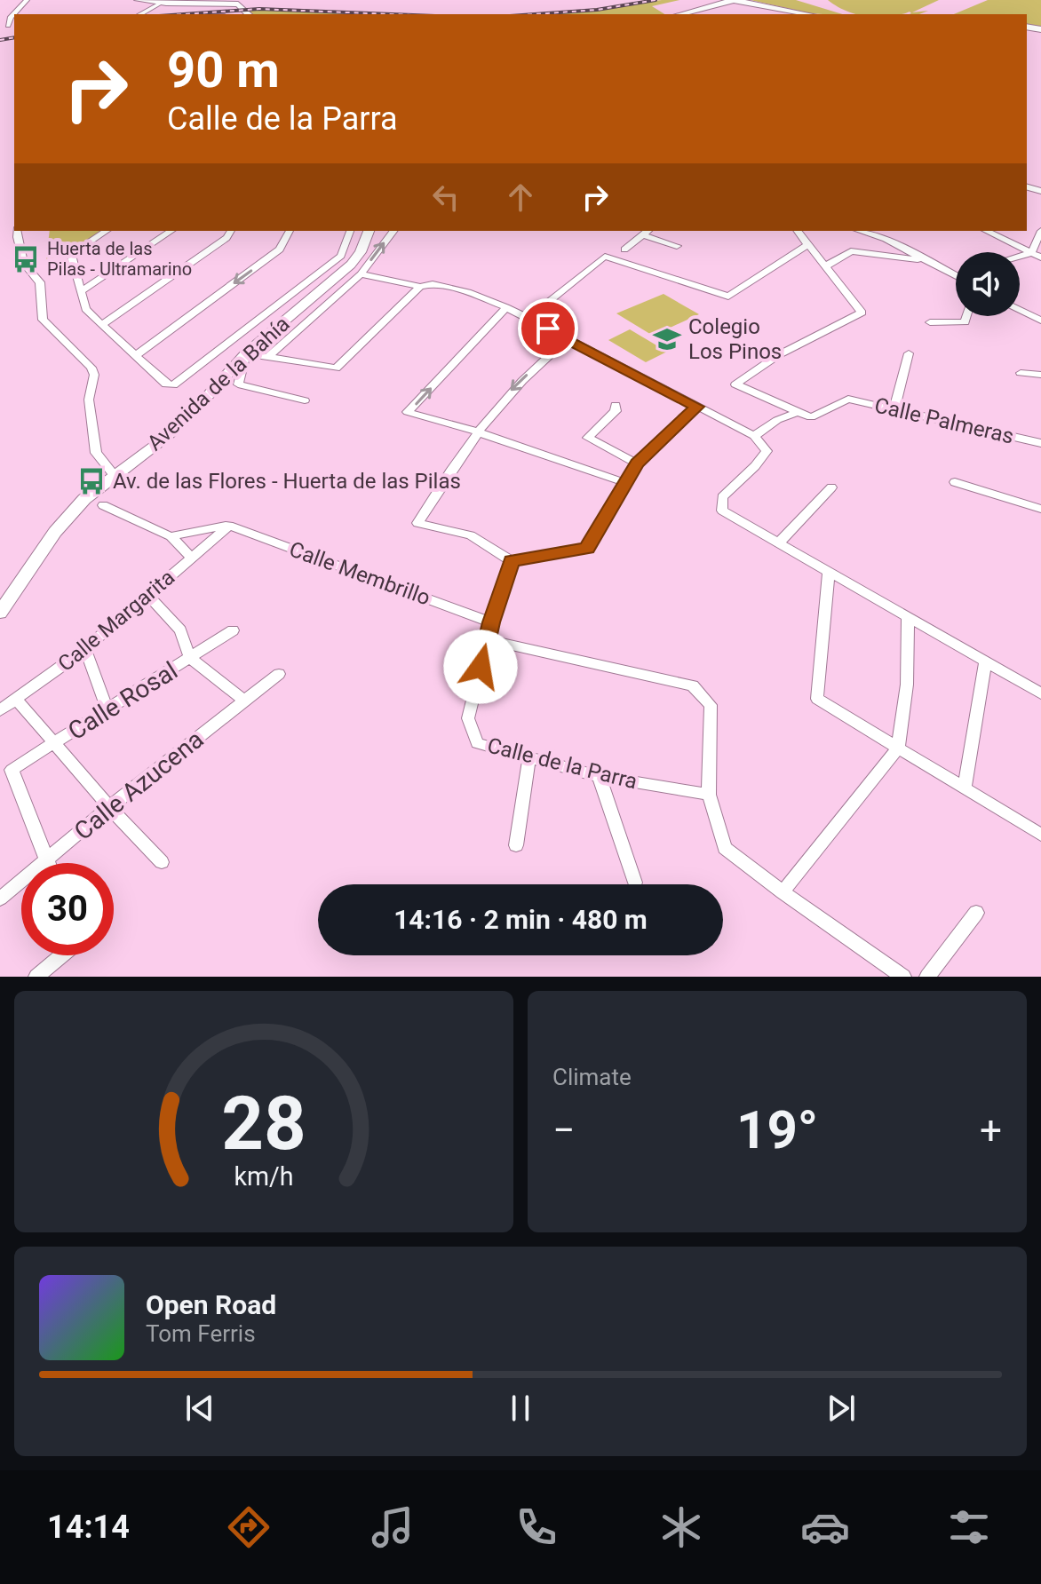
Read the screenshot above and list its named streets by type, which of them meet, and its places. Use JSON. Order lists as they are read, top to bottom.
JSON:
{
  "streets": {
    "street": [
      "Avenida de la Bahía",
      "Calle Palmeras",
      "Calle Membrillo",
      "Calle Margarita",
      "Calle Rosal",
      "Calle de la Parra",
      "Calle Azucena"
    ]
  },
  "crossings": [
    ["Calle Membrillo", "Calle Margarita"],
    ["Calle Membrillo", "Calle de la Parra"],
    ["Calle Rosal", "Calle Azucena"]
  ],
  "places": {
    "bus stop": ["Huerta de las Pilas - Ultramarino", "Av. de las Flores - Huerta de las Pilas"],
    "school or university": ["Colegio Los Pinos"]
  },
  "page": {
    "turn": ["90 m", "Calle de la Parra"],
    "limit": "30",
    "trip": "14:16 · 2 min · 480 m",
    "tile": "Climate",
    "heat": ["−", "19°", "+"],
    "song": ["Open Road", "Tom Ferris"],
    "tabs": "14:14",
    "gauge": ["28", "km/h"]
  }
}
